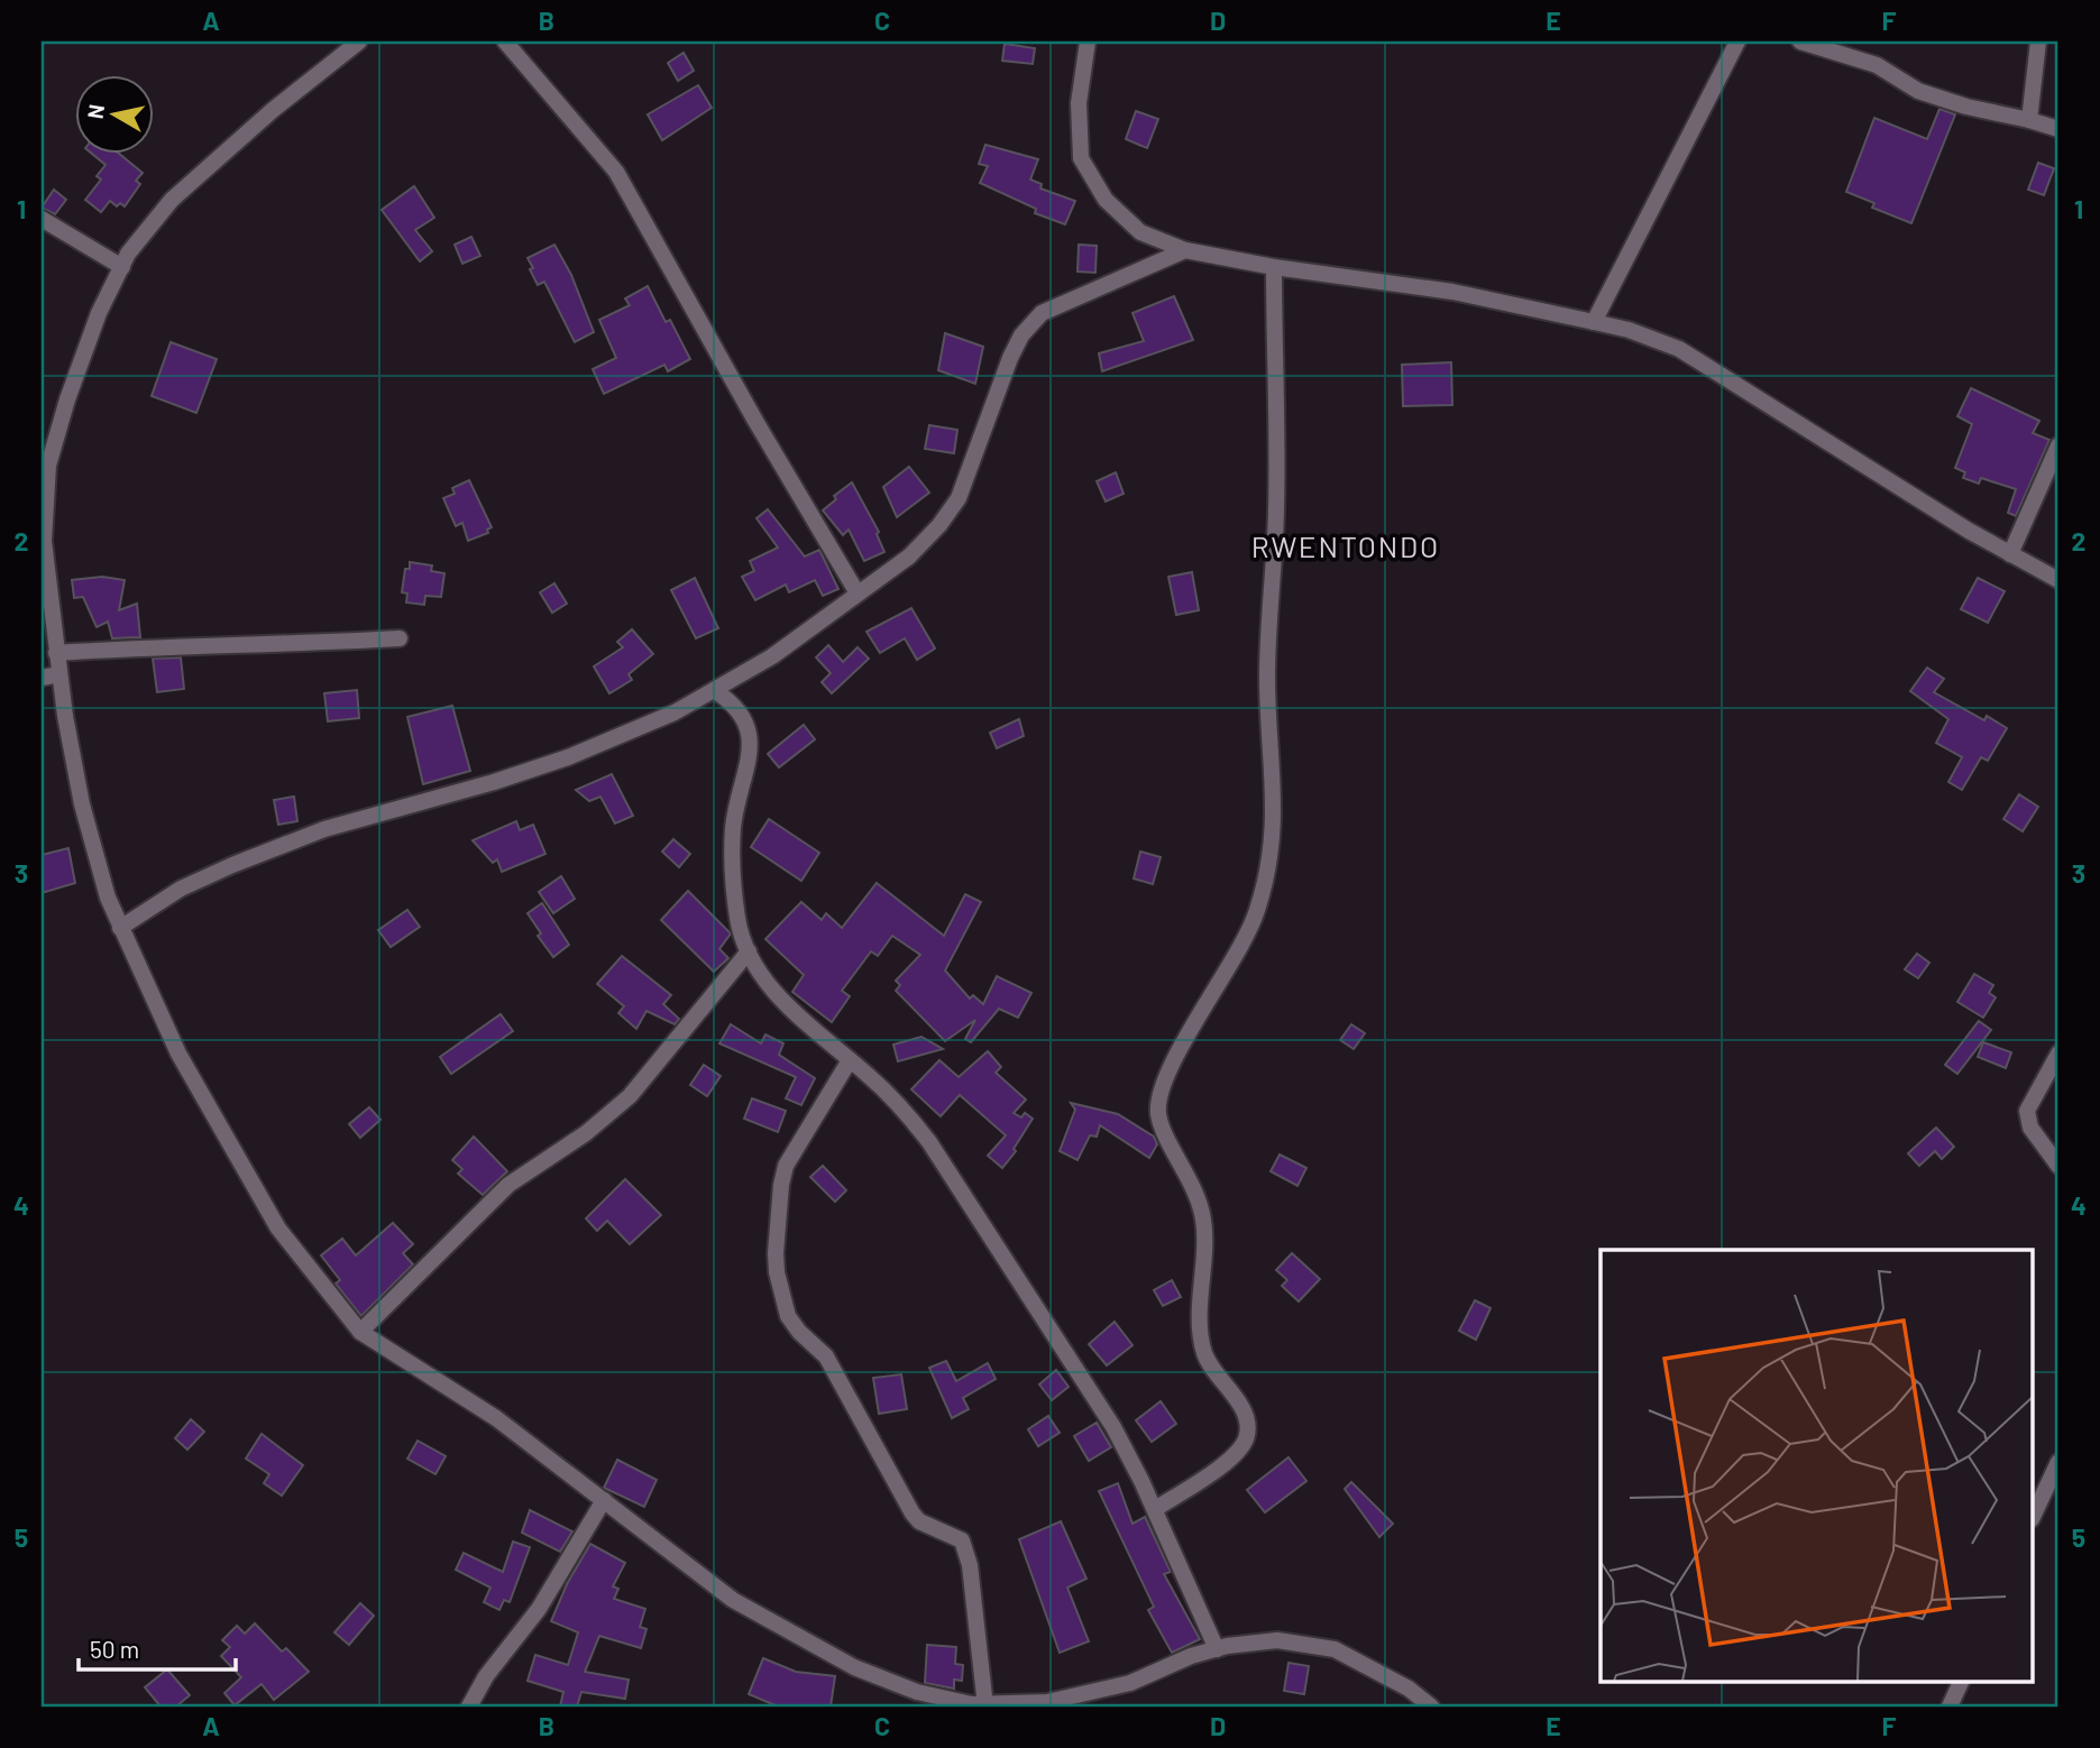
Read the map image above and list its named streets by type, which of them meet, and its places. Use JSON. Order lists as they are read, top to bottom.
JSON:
{
  "districts": ["RWENTONDO"],
  "scale_bar": "50 m",
  "north": "left",
  "grid": {
    "columns": [
      "A",
      "B",
      "C",
      "D",
      "E",
      "F"
    ],
    "rows": [
      "1",
      "2",
      "3",
      "4",
      "5"
    ]
  }
}
